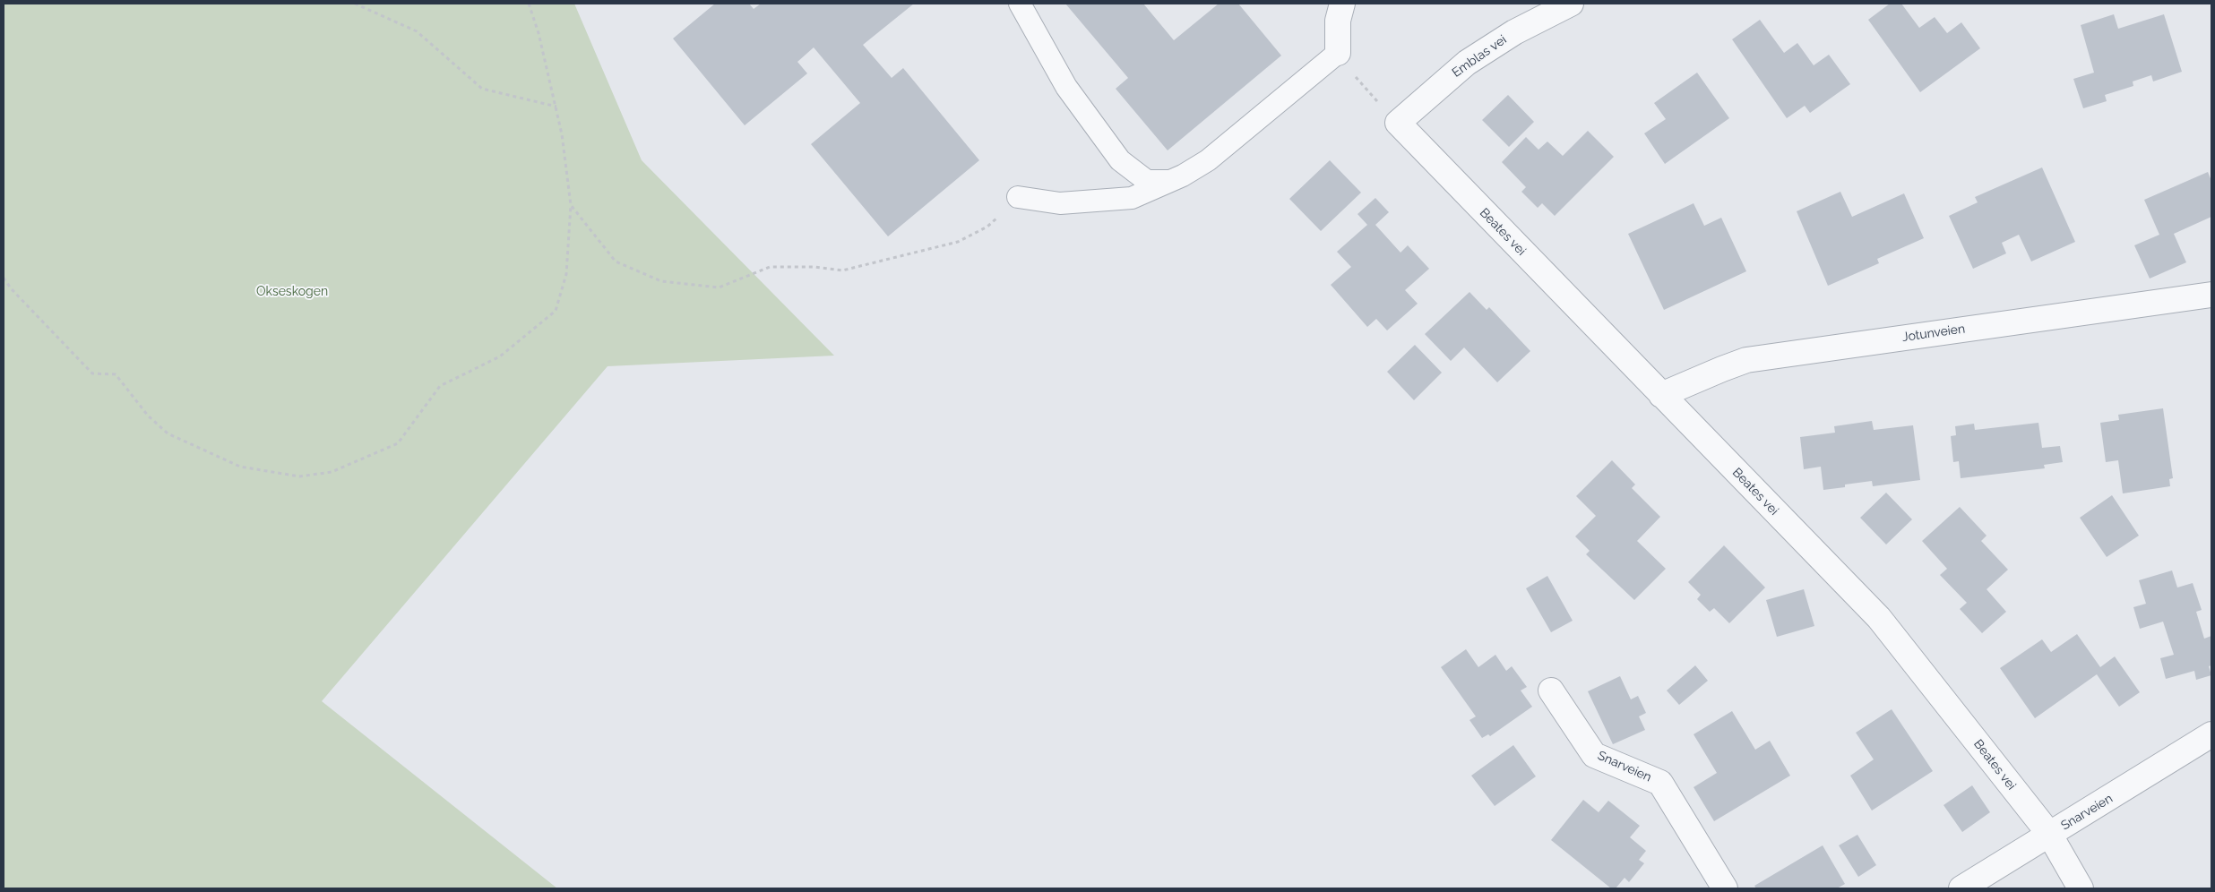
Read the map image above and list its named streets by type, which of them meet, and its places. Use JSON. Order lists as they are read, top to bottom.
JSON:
{
  "streets": {
    "street": [
      "Emblas vei",
      "Beates vei",
      "Jotunveien",
      "Snarveien"
    ]
  },
  "crossings": [
    ["Emblas vei", "Beates vei"],
    ["Beates vei", "Jotunveien"],
    ["Beates vei", "Snarveien"]
  ],
  "parks": ["Okseskogen"]
}
